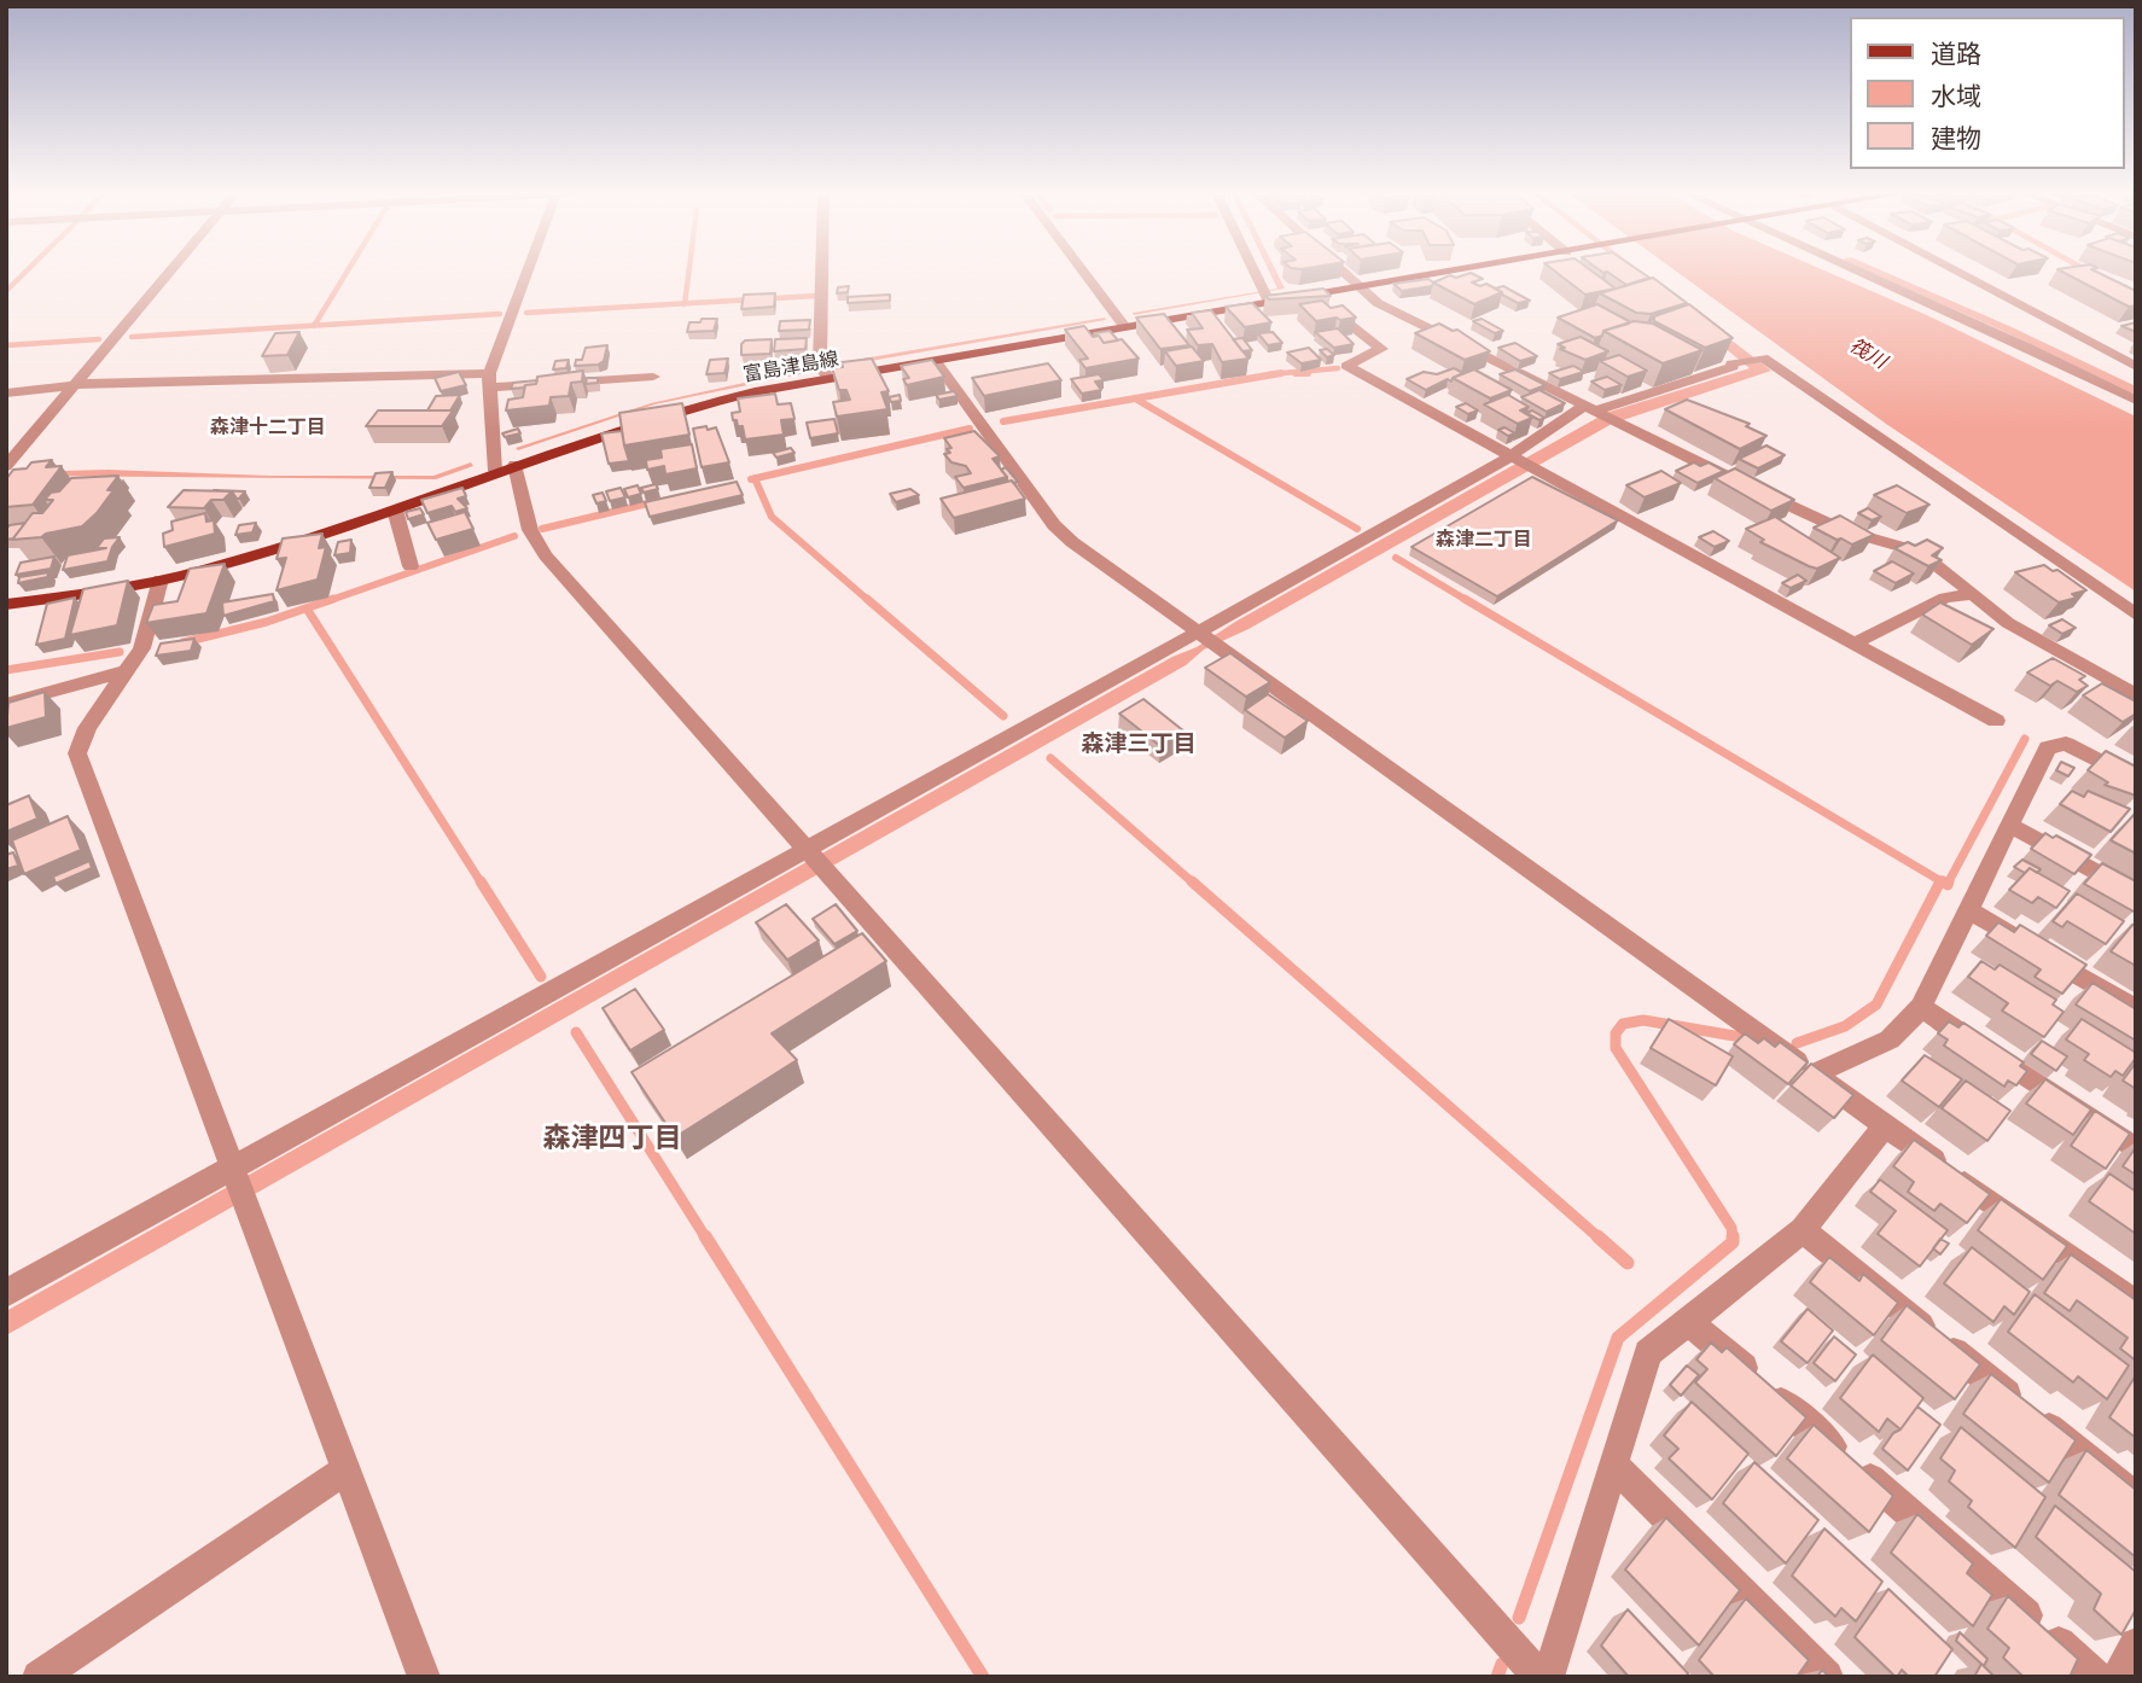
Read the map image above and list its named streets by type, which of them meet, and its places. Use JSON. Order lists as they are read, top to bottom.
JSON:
{
  "streets": {
    "main road": ["富島津島線"]
  },
  "districts": [
    "森津十二丁目",
    "森津二丁目",
    "森津三丁目",
    "森津四丁目"
  ],
  "water": ["筏川"],
  "legend": ["道路", "水域", "建物"]
}
